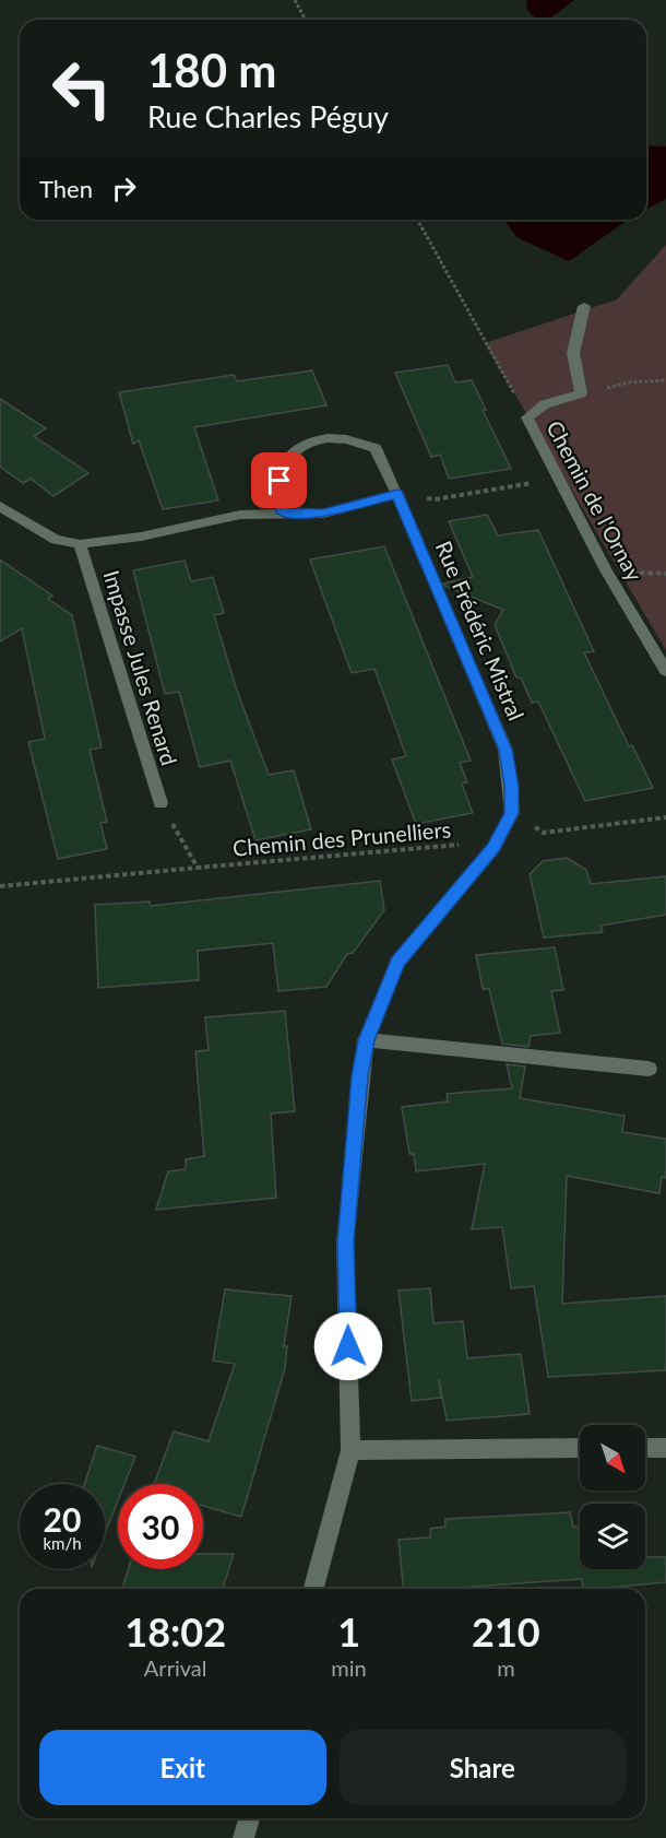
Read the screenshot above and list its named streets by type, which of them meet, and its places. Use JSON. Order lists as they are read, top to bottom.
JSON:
{
  "streets": {
    "street": ["Chemin de l'Ornay", "Rue Frédéric Mistral", "Impasse Jules Renard"],
    "path": ["Chemin des Prunelliers"]
  },
  "north": "bottom right",
  "page": {
    "turn": ["180 m", "Rue Charles Péguy"],
    "then": "Then",
    "speed": "20 km/h",
    "limit": "30",
    "eta": [
      "18:02",
      "Arrival",
      "1",
      "min",
      "210",
      "m"
    ],
    "buttons": ["Exit", "Share"]
  }
}
